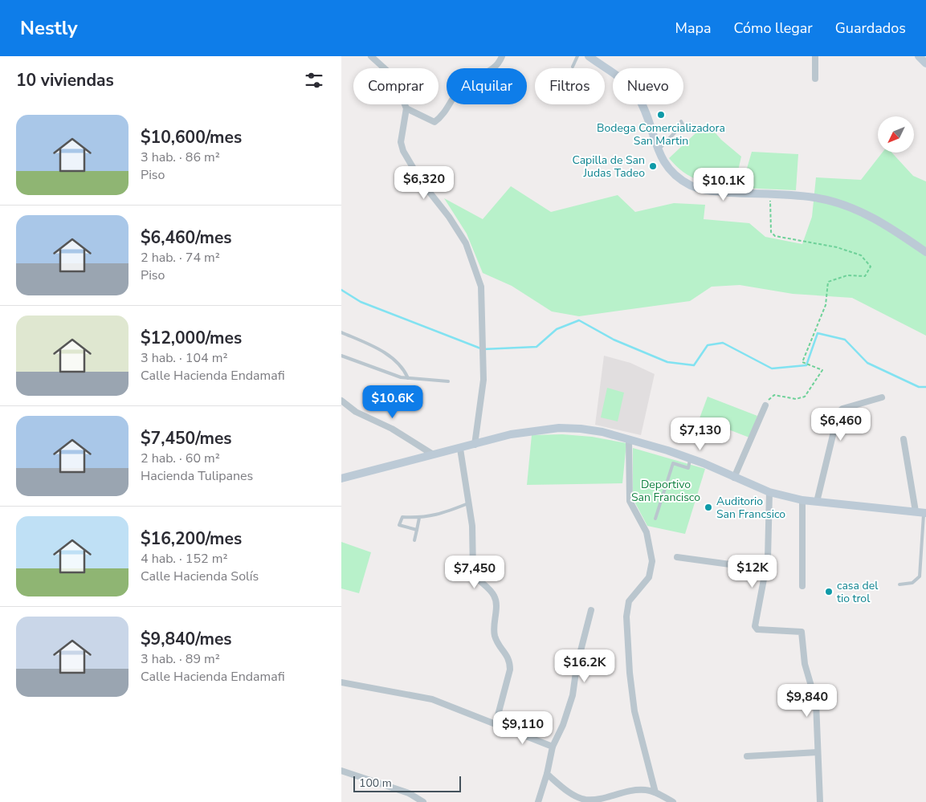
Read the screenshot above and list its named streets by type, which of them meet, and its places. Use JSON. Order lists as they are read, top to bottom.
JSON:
{
  "parks": ["Deportivo San Francisco"],
  "places": [
    "Bodega Comercializadora San Martin",
    "Capilla de San Judas Tadeo",
    "Auditorio San Francsico",
    "casa del tio trol"
  ],
  "scale_bar": "100 m",
  "north": "bottom left",
  "page": {
    "header": "Nestly",
    "nav": ["Mapa", "Cómo llegar", "Guardados"],
    "heading": "10 viviendas",
    "chip": [
      "Comprar",
      "Alquilar",
      "Filtros",
      "Nuevo"
    ],
    "list": [
      {
        "name": "$10,600/mes",
        "note": "3 hab. · 86 m² · Piso"
      },
      {
        "name": "$6,460/mes",
        "note": "2 hab. · 74 m² · Piso"
      },
      {
        "name": "$12,000/mes",
        "note": "3 hab. · 104 m² · Calle Hacienda Endamafi"
      },
      {
        "name": "$7,450/mes",
        "note": "2 hab. · 60 m² · Hacienda Tulipanes"
      },
      {
        "name": "$16,200/mes",
        "note": "4 hab. · 152 m² · Calle Hacienda Solís"
      },
      {
        "name": "$9,840/mes",
        "note": "3 hab. · 89 m² · Calle Hacienda Endamafi"
      }
    ],
    "price": [
      "$6,320",
      "$10.1K",
      "$10.6K",
      "$6,460",
      "$7,130",
      "$12K",
      "$7,450",
      "$16.2K",
      "$9,840",
      "$9,110"
    ],
    "scale": "100 m"
  }
}
